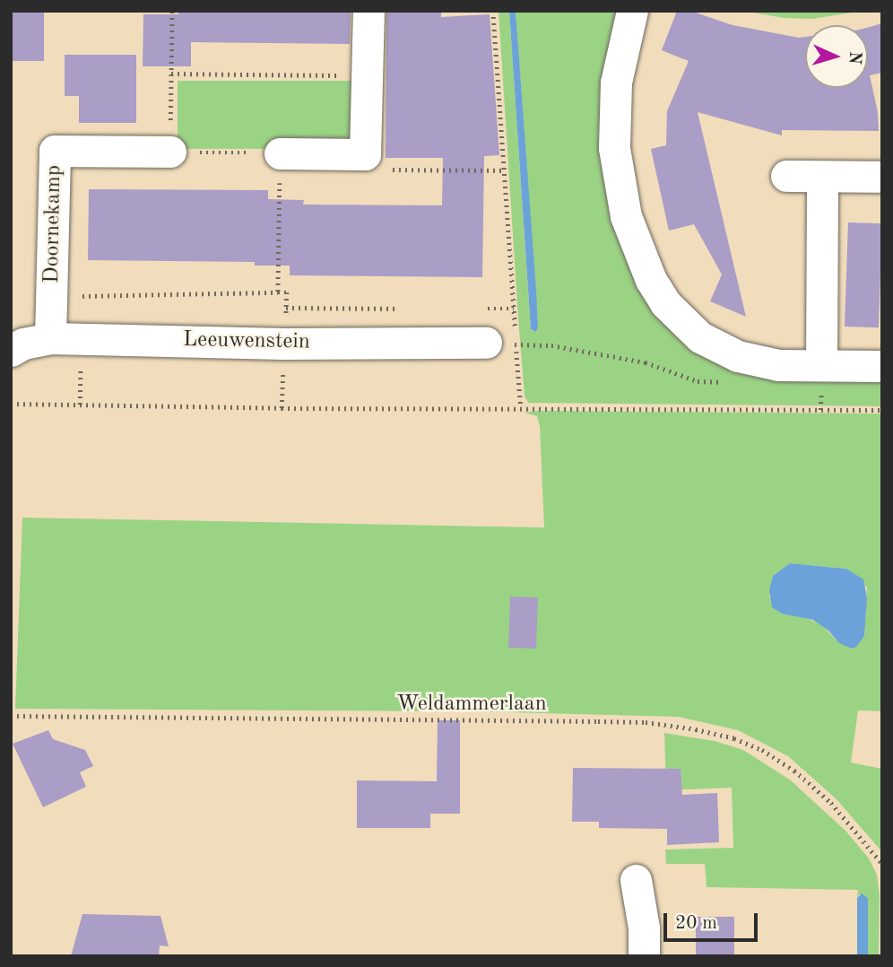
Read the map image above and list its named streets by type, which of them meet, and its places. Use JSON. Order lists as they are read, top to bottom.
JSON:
{
  "streets": {
    "street": ["Doornekamp", "Leeuwenstein"],
    "path": ["Weldammerlaan"]
  },
  "crossings": [
    ["Doornekamp", "Leeuwenstein"]
  ],
  "scale_bar": "20 m",
  "north": "right"
}
